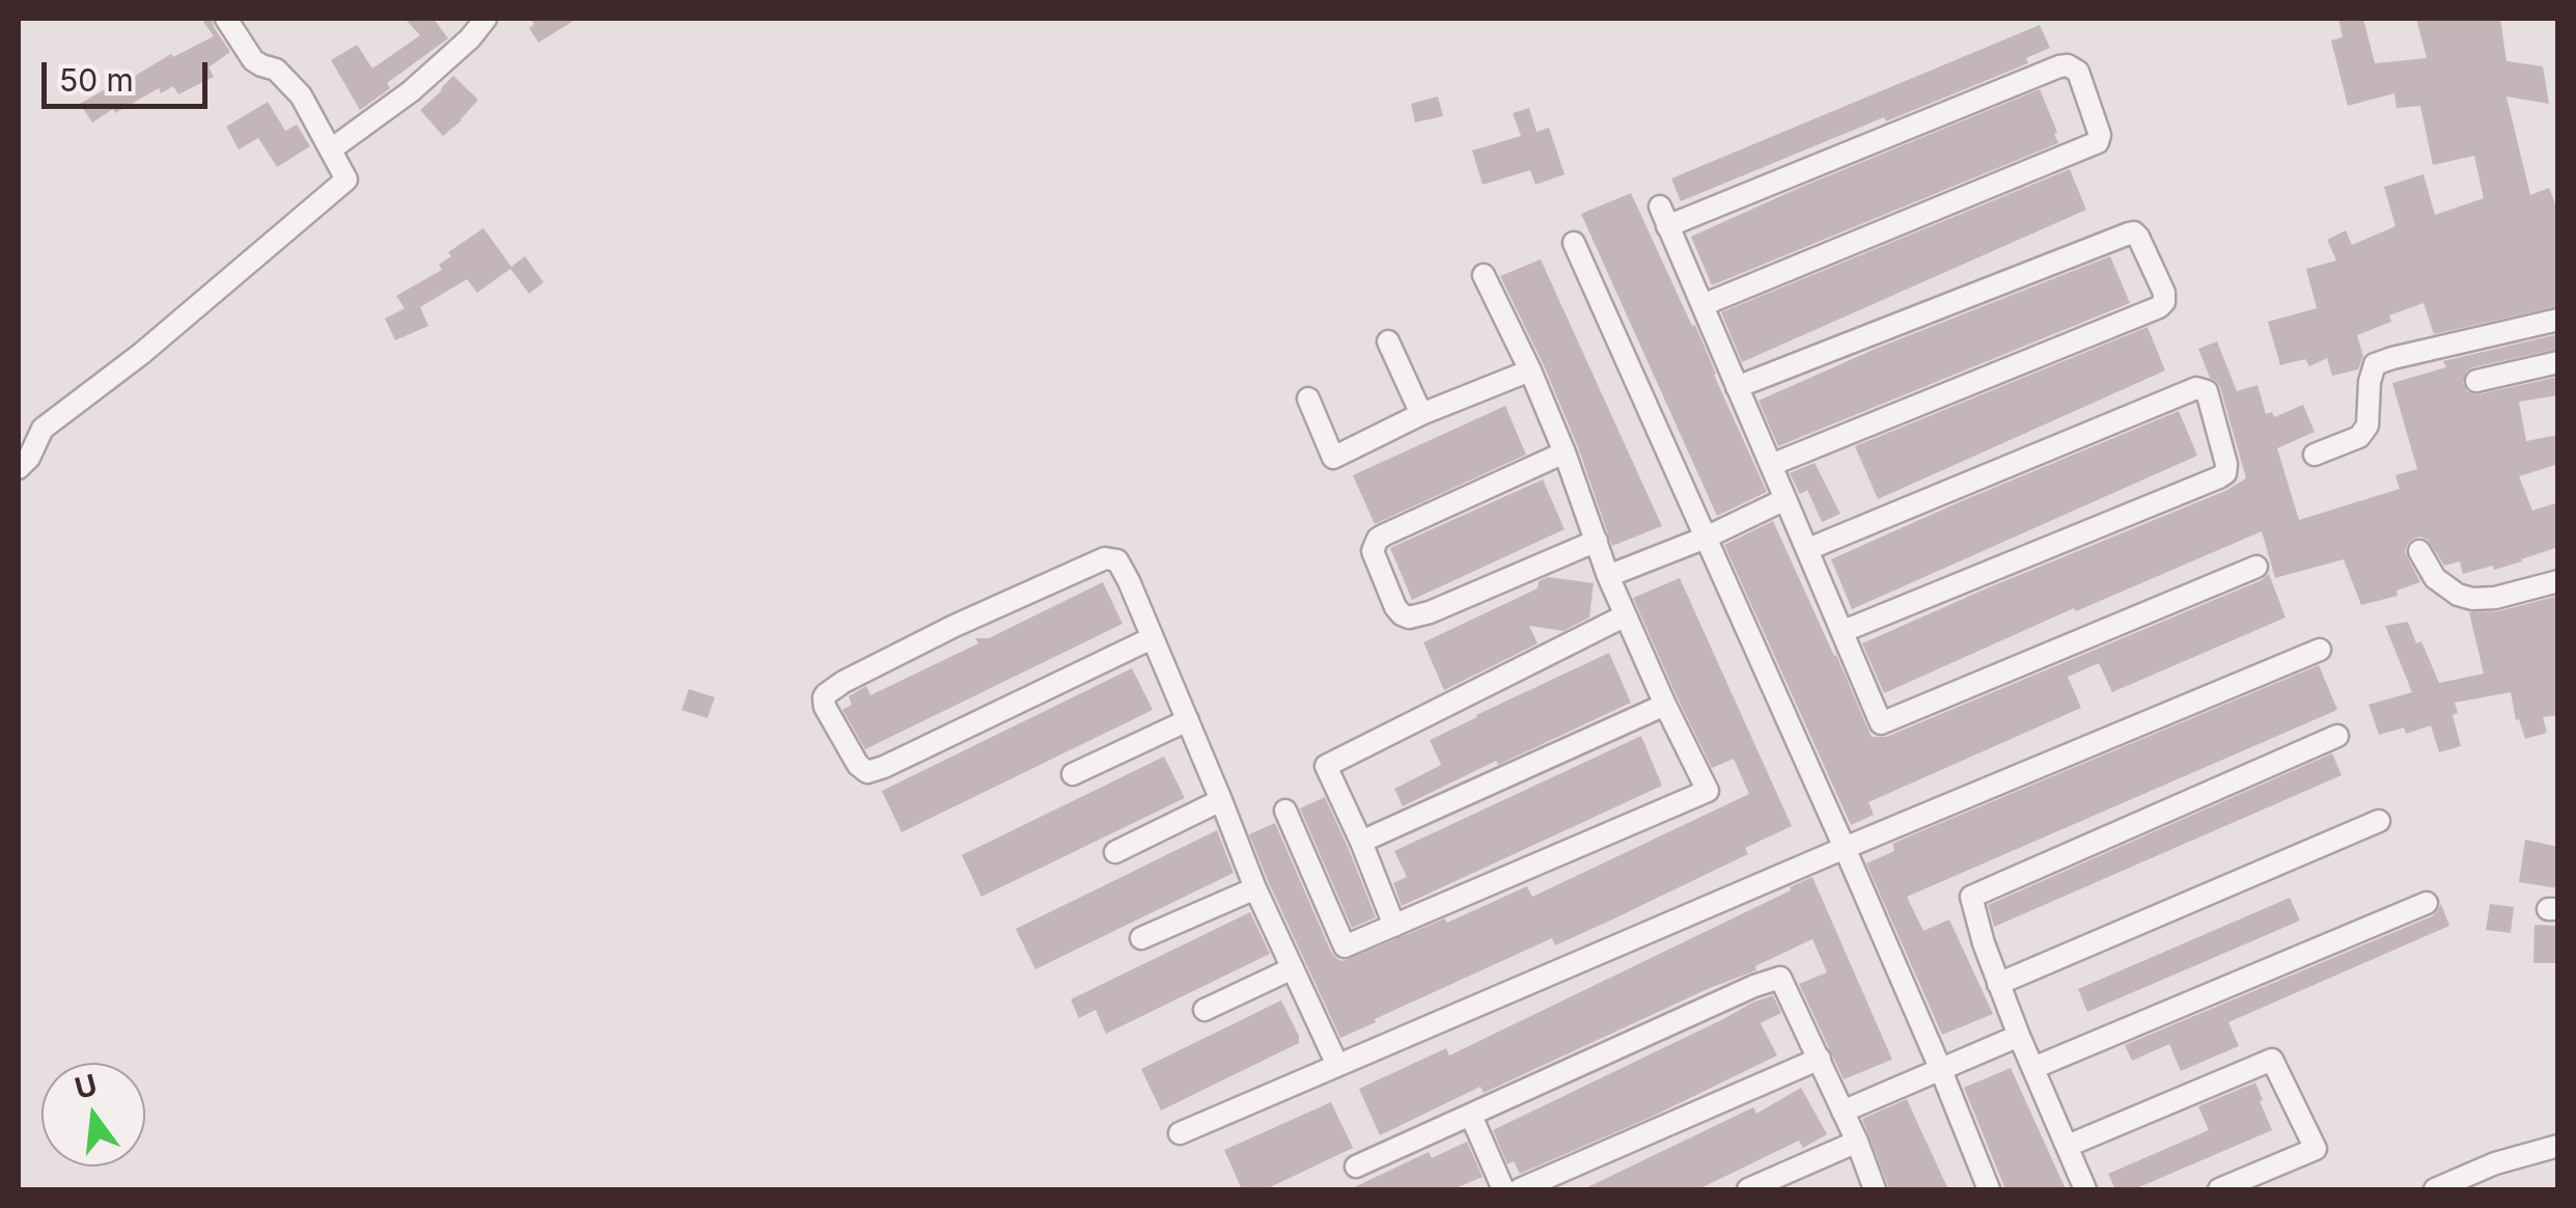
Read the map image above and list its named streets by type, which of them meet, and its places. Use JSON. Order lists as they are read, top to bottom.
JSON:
{
  "scale_bar": "50 m",
  "north": "top"
}
